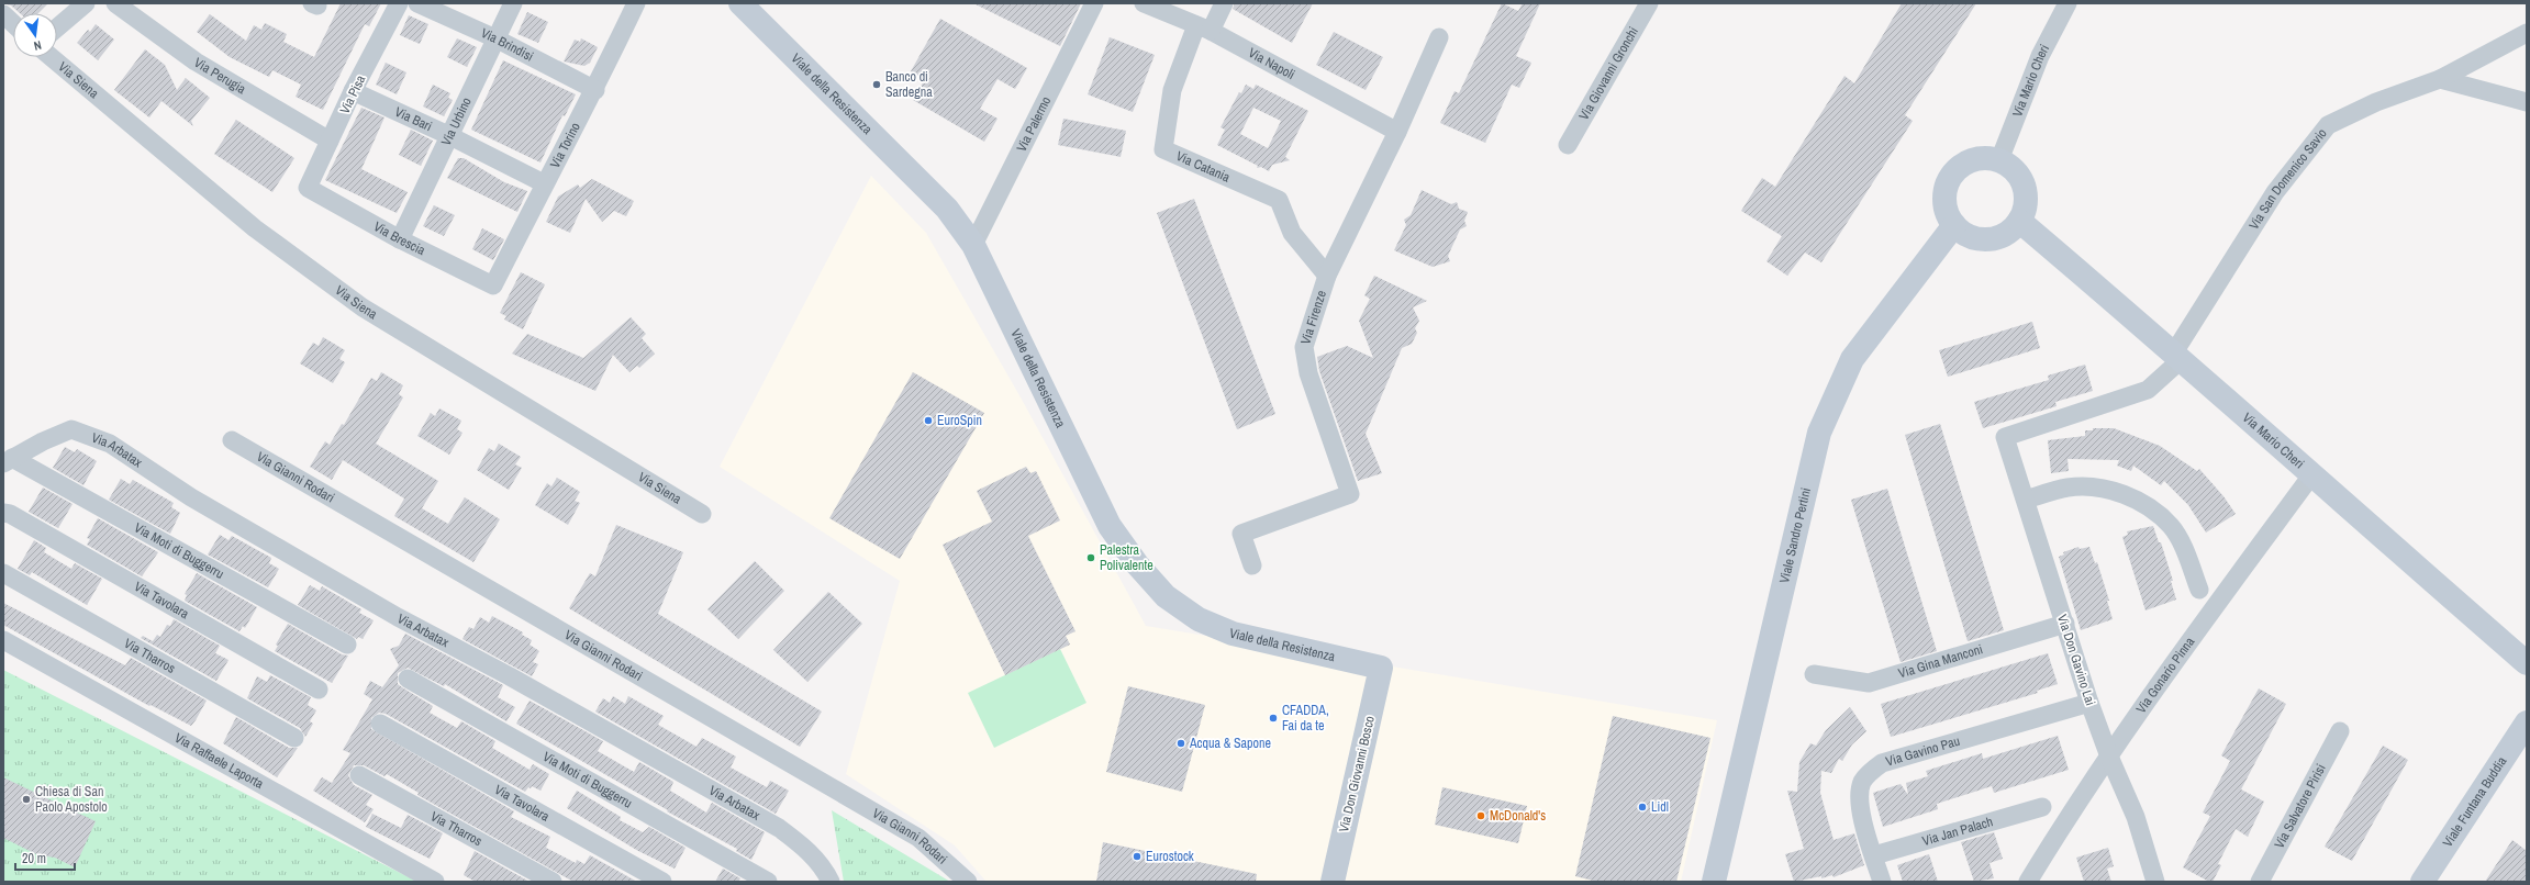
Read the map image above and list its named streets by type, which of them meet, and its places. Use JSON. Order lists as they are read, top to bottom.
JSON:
{
  "streets": {
    "street": [
      "Via Brindisi",
      "Via Napoli",
      "Via Giovanni Gronchi",
      "Via Perugia",
      "Via Siena",
      "Via Mario Cheri",
      "Viale della Resistenza",
      "Via Pisa",
      "Via Bari",
      "Via Urbino",
      "Via Palermo",
      "Via Torino",
      "Via Catania",
      "Via San Domenico Savio",
      "Via Brescia",
      "Via Firenze",
      "Via Arbatax",
      "Via Gianni Rodari",
      "Viale Sandro Pertini",
      "Via Moti di Buggerru",
      "Via Tavolara",
      "Via Tharros",
      "Via Don Gavino Lai",
      "Via Gina Manconi",
      "Via Gonario Pinna",
      "Via Gavino Pau",
      "Via Raffaele Laporta",
      "Via Don Giovanni Bosco",
      "Viale Funtana Buddia",
      "Via Salvatore Pirisi",
      "Via Jan Palach"
    ]
  },
  "crossings": [
    ["Via Brindisi", "Via Urbino"],
    ["Via Brindisi", "Via Torino"],
    ["Via Napoli", "Via Catania"],
    ["Via Napoli", "Via Firenze"],
    ["Via Perugia", "Via Pisa"],
    ["Via Mario Cheri", "Via San Domenico Savio"],
    ["Via Mario Cheri", "Viale Sandro Pertini"],
    ["Via Mario Cheri", "Via Gonario Pinna"],
    ["Viale della Resistenza", "Via Palermo"],
    ["Viale della Resistenza", "Via Don Giovanni Bosco"],
    ["Via Pisa", "Via Bari"],
    ["Via Pisa", "Via Brescia"],
    ["Via Bari", "Via Urbino"],
    ["Via Bari", "Via Torino"],
    ["Via Urbino", "Via Brescia"],
    ["Via Torino", "Via Brescia"],
    ["Via Catania", "Via Firenze"],
    ["Via San Domenico Savio", "Via Don Gavino Lai"],
    ["Via Arbatax", "Via Moti di Buggerru"],
    ["Via Don Gavino Lai", "Via Gina Manconi"],
    ["Via Don Gavino Lai", "Via Gonario Pinna"],
    ["Via Don Gavino Lai", "Via Gavino Pau"],
    ["Via Gavino Pau", "Via Jan Palach"]
  ],
  "places": [
    "Banco di Sardegna",
    "EuroSpin",
    "Palestra Polivalente",
    "CFADDA, Fai da te",
    "Acqua & Sapone",
    "Chiesa di San Paolo Apostolo",
    "Lidl",
    "McDonald's",
    "Eurostock"
  ],
  "scale_bar": "20 m",
  "north": "bottom"
}
